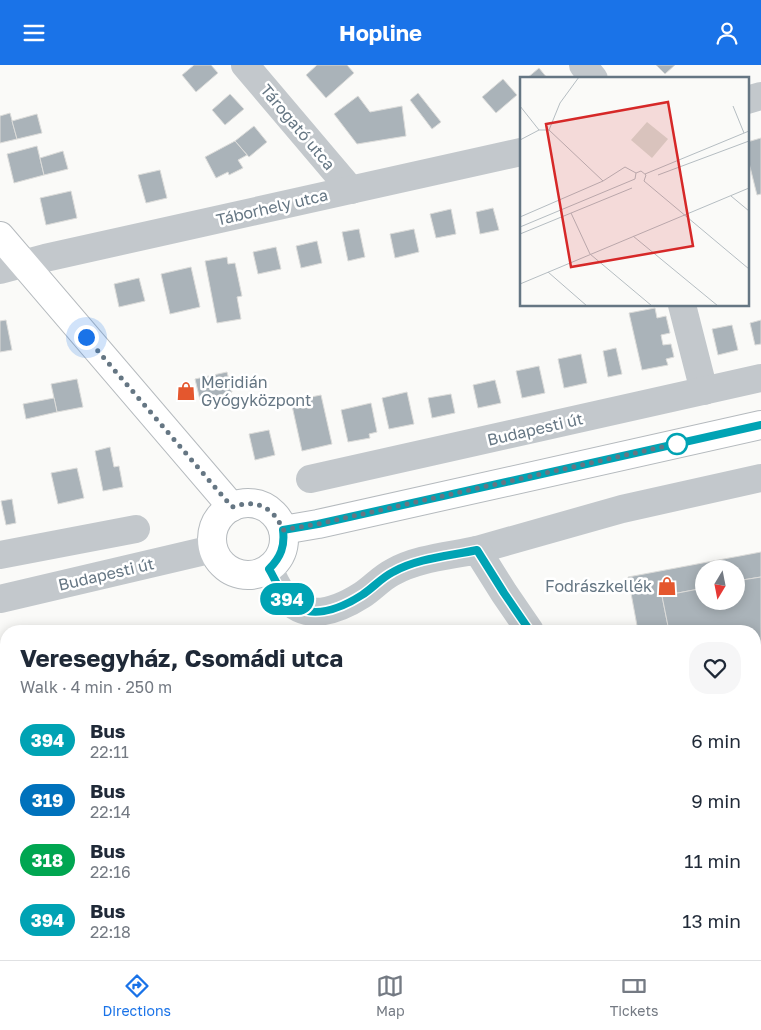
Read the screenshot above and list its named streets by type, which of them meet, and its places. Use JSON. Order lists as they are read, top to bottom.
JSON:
{
  "streets": {
    "street": ["Tárogató utca", "Táborhely utca", "Budapesti út"]
  },
  "crossings": [
    ["Tárogató utca", "Táborhely utca"]
  ],
  "places": {
    "shop": ["Meridián Gyógyközpont", "Fodrászkellék"]
  },
  "lines": ["bus line 394"],
  "north": "bottom",
  "page": {
    "header": "Hopline",
    "on_map": "394",
    "heading": ["Veresegyház, Csomádi utca", "Walk · 4 min · 250 m"],
    "list": [
      {
        "mark": "394",
        "name": "Bus",
        "note": "22:11",
        "value": "6 min"
      },
      {
        "mark": "319",
        "name": "Bus",
        "note": "22:14",
        "value": "9 min"
      },
      {
        "mark": "318",
        "name": "Bus",
        "note": "22:16",
        "value": "11 min"
      },
      {
        "mark": "394",
        "name": "Bus",
        "note": "22:18",
        "value": "13 min"
      }
    ],
    "tabs": ["Directions", "Map", "Tickets"]
  }
}
